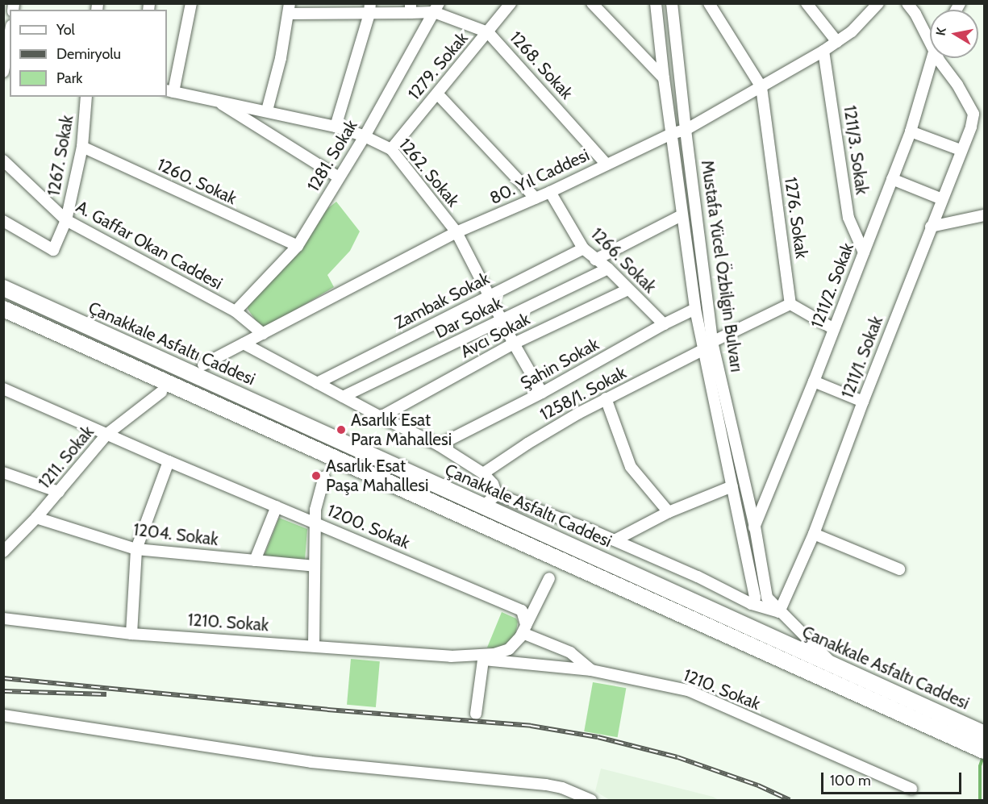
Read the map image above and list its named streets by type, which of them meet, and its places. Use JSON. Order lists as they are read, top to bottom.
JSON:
{
  "streets": {
    "highway": ["Çanakkale Asfaltı Caddesi"],
    "street": [
      "1268. Sokak",
      "1279. Sokak",
      "1211/3. Sokak",
      "1267. Sokak",
      "1281. Sokak",
      "1262. Sokak",
      "80. Yıl Caddesi",
      "1260. Sokak",
      "1276. Sokak",
      "A. Gaffar Okan Caddesi",
      "1266. Sokak",
      "Mustafa Yücel Özbilgin Bulvarı",
      "1211/2. Sokak",
      "Zambak Sokak",
      "Dar Sokak",
      "Avcı Sokak",
      "1211/1. Sokak",
      "Şahin Sokak",
      "1258/1. Sokak",
      "1211. Sokak",
      "1200. Sokak",
      "1204. Sokak",
      "1210. Sokak"
    ]
  },
  "crossings": [
    ["1268. Sokak", "1279. Sokak"],
    ["1268. Sokak", "1281. Sokak"],
    ["1268. Sokak", "80. Yıl Caddesi"],
    ["1279. Sokak", "1262. Sokak"],
    ["1211/3. Sokak", "80. Yıl Caddesi"],
    ["1211/3. Sokak", "1211/2. Sokak"],
    ["1267. Sokak", "1260. Sokak"],
    ["1267. Sokak", "A. Gaffar Okan Caddesi"],
    ["1281. Sokak", "1262. Sokak"],
    ["1281. Sokak", "1260. Sokak"],
    ["1281. Sokak", "A. Gaffar Okan Caddesi"],
    ["1262. Sokak", "80. Yıl Caddesi"],
    ["1262. Sokak", "Zambak Sokak"],
    ["1262. Sokak", "Dar Sokak"],
    ["1262. Sokak", "Avcı Sokak"],
    ["1262. Sokak", "Şahin Sokak"],
    ["80. Yıl Caddesi", "1276. Sokak"],
    ["80. Yıl Caddesi", "A. Gaffar Okan Caddesi"],
    ["80. Yıl Caddesi", "1266. Sokak"],
    ["80. Yıl Caddesi", "Mustafa Yücel Özbilgin Bulvarı"],
    ["1276. Sokak", "1258/1. Sokak"],
    ["1266. Sokak", "Zambak Sokak"],
    ["1266. Sokak", "Dar Sokak"],
    ["1266. Sokak", "Avcı Sokak"],
    ["1266. Sokak", "Şahin Sokak"],
    ["Mustafa Yücel Özbilgin Bulvarı", "1211/2. Sokak"],
    ["Mustafa Yücel Özbilgin Bulvarı", "Şahin Sokak"],
    ["Mustafa Yücel Özbilgin Bulvarı", "1258/1. Sokak"],
    ["1211. Sokak", "1200. Sokak"],
    ["1211. Sokak", "1204. Sokak"],
    ["1200. Sokak", "1210. Sokak"]
  ],
  "places": ["Asarlık Esat Para Mahallesi", "Asarlık Esat Paşa Mahallesi"],
  "legend": ["Yol", "Demiryolu", "Park"],
  "scale_bar": "100 m",
  "north": "left"
}
